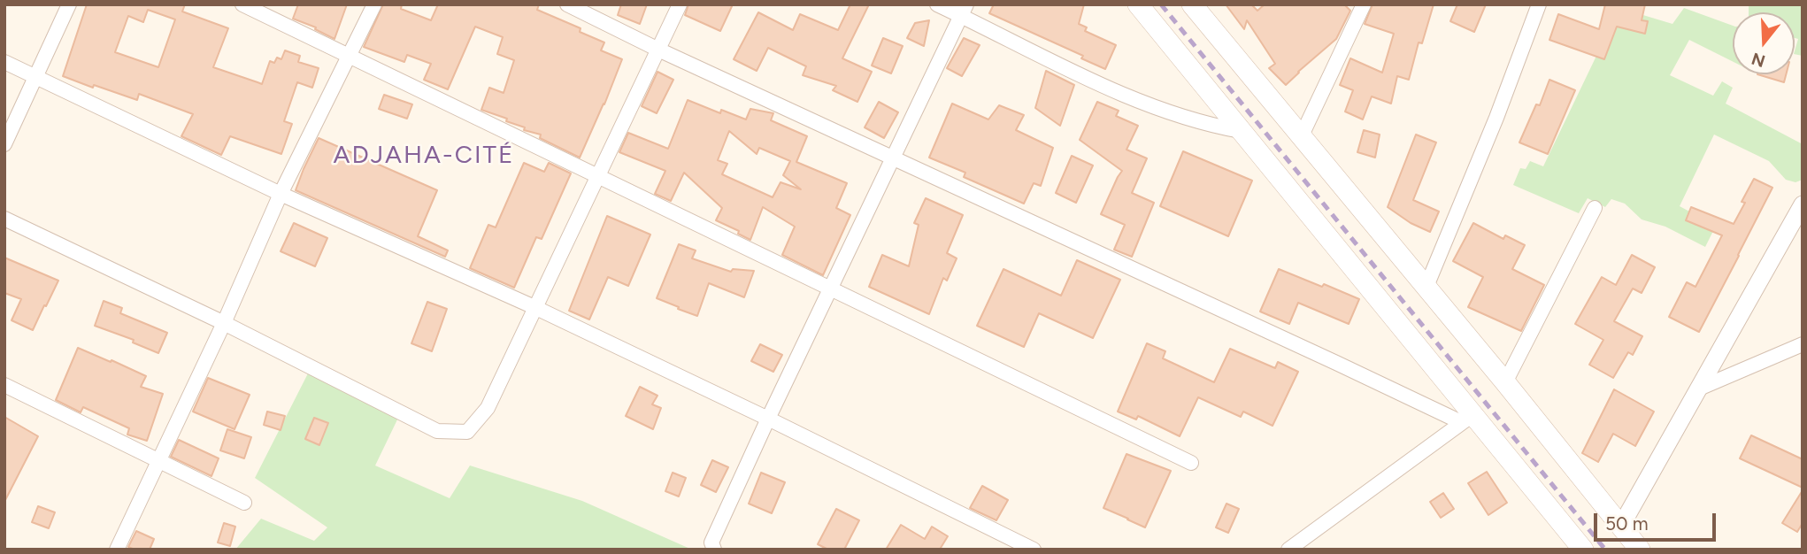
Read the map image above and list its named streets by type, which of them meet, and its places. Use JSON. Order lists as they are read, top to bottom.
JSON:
{
  "districts": ["ADJAHA-CITÉ"],
  "scale_bar": "50 m",
  "north": "bottom"
}
